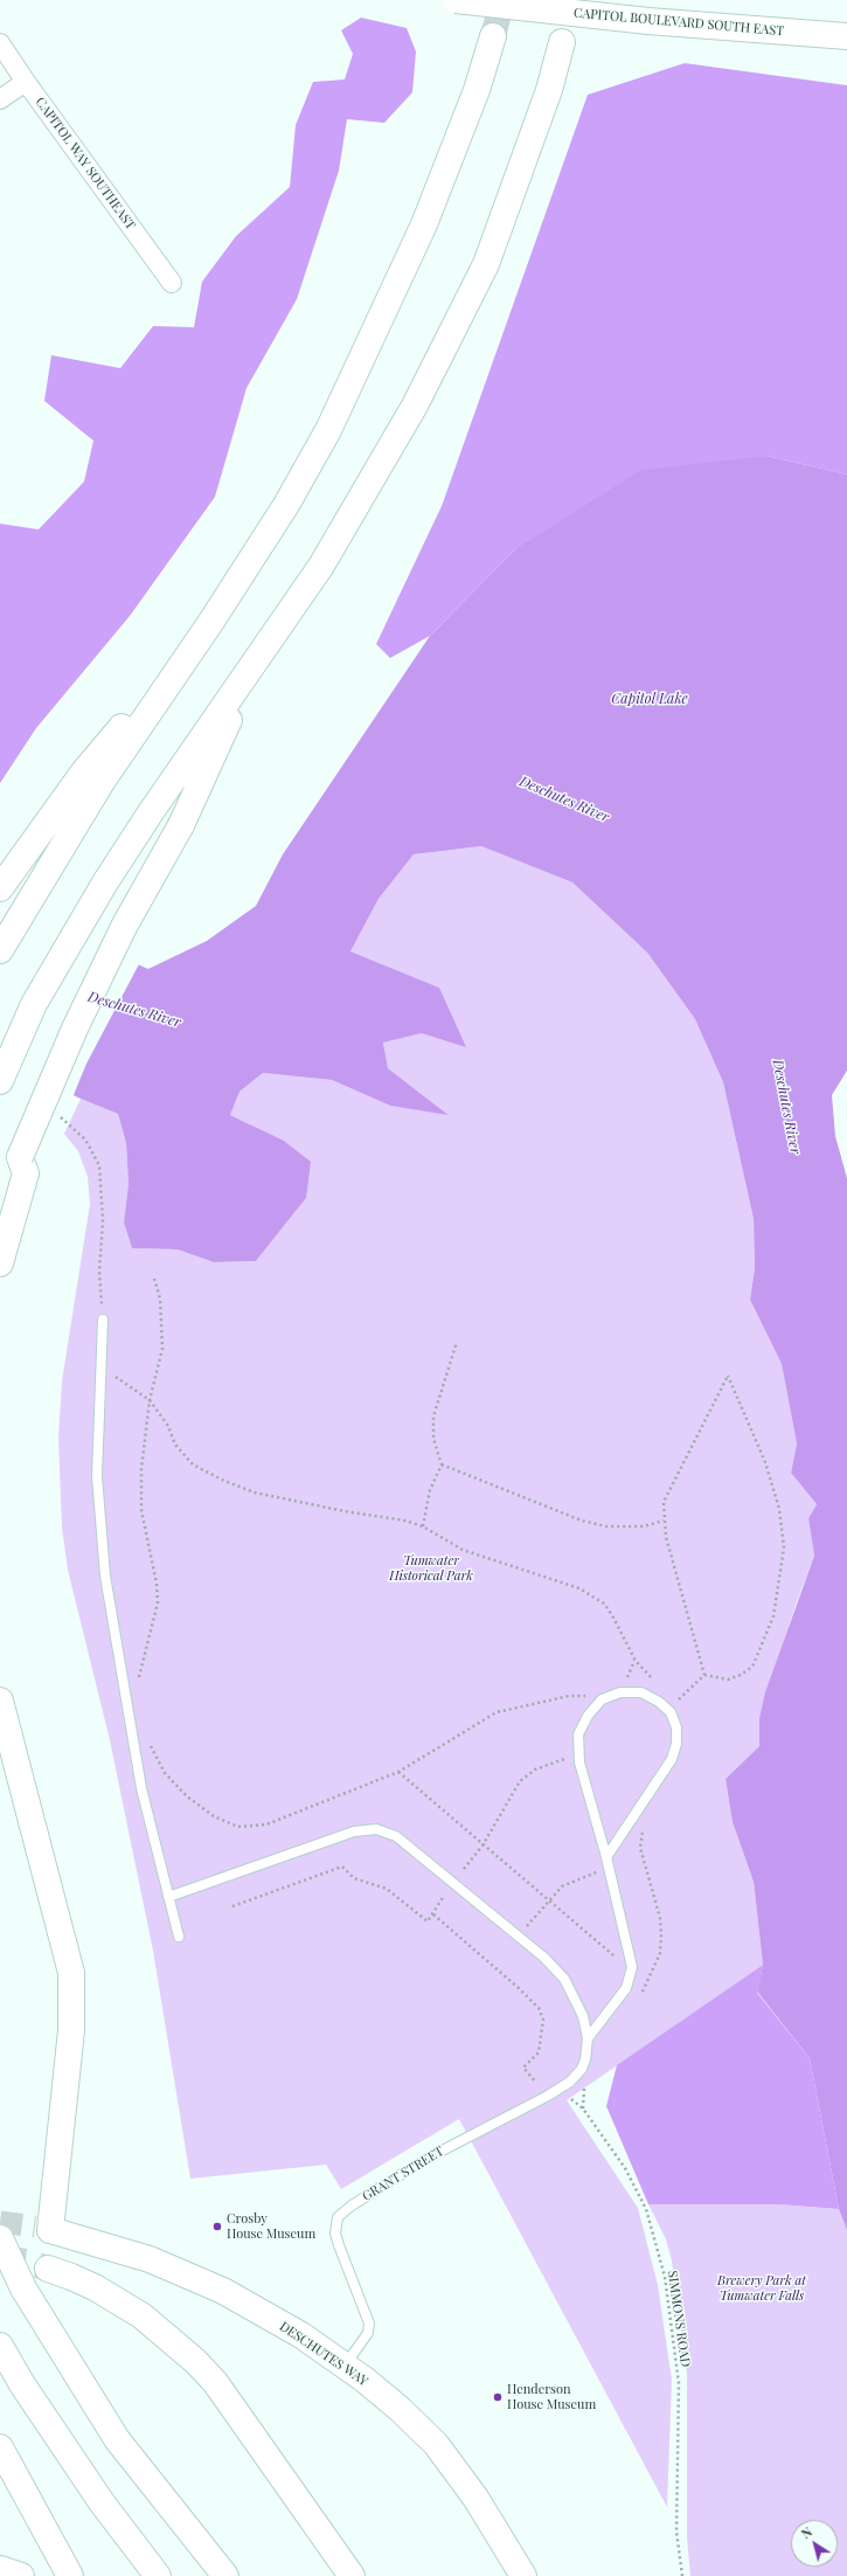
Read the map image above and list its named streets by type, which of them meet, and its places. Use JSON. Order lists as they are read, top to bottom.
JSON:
{
  "streets": {
    "main road": ["CAPITOL BOULEVARD SOUTH EAST", "DESCHUTES WAY"],
    "street": ["CAPITOL WAY SOUTHEAST"],
    "lane": ["GRANT STREET"],
    "path": ["SIMMONS ROAD"]
  },
  "crossings": [
    ["GRANT STREET", "DESCHUTES WAY"]
  ],
  "water": ["Capitol Lake", "Deschutes River"],
  "parks": ["Tumwater Historical Park", "Brewery Park at Tumwater Falls"],
  "places": ["Crosby House Museum", "Henderson House Museum"],
  "north": "top left"
}
